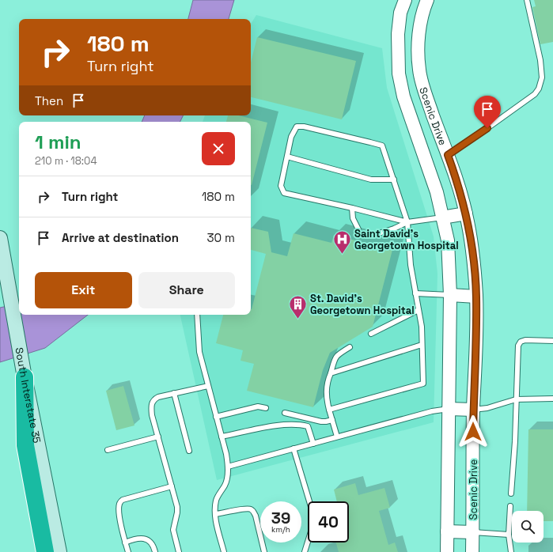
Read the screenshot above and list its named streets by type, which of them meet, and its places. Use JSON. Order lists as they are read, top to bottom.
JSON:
{
  "streets": {
    "main road": ["South Interstate 35"],
    "street": ["Scenic Drive"]
  },
  "places": {
    "hospital": ["Saint David's Georgetown Hospital"],
    "building": ["St. David's Georgetown Hospital"]
  },
  "page": {
    "turn": ["180 m", "Turn right"],
    "then": "Then",
    "heading": ["1 min", "210 m · 18:04"],
    "list": [
      {
        "name": "Turn right",
        "value": "180 m"
      },
      {
        "name": "Arrive at destination",
        "value": "30 m"
      }
    ],
    "buttons": ["Exit", "Share"],
    "speed": "39 km/h",
    "limit": "40"
  }
}
